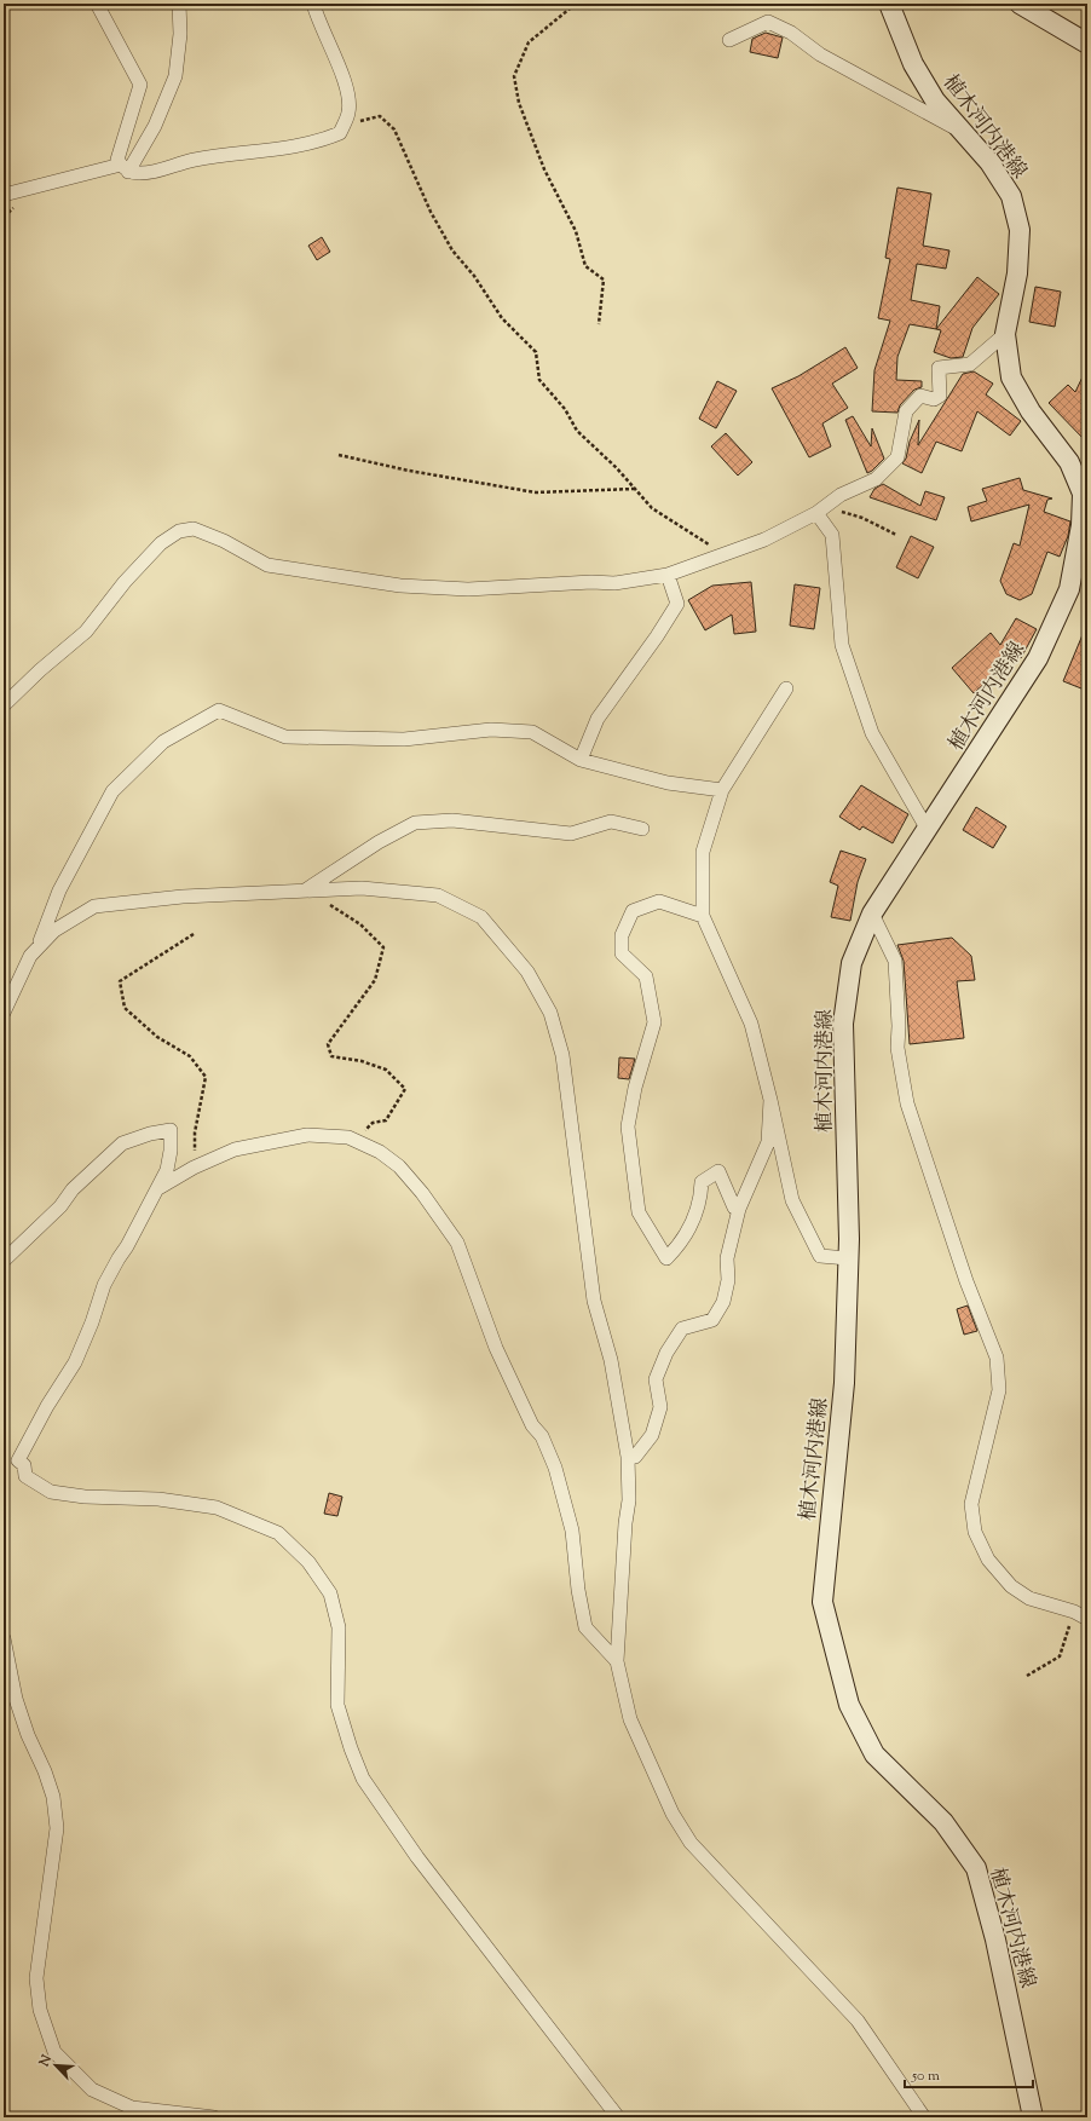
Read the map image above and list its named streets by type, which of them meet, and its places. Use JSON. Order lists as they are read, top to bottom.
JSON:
{
  "streets": {
    "main road": ["植木河内港線"]
  },
  "scale_bar": "50 m",
  "north": "top left"
}
